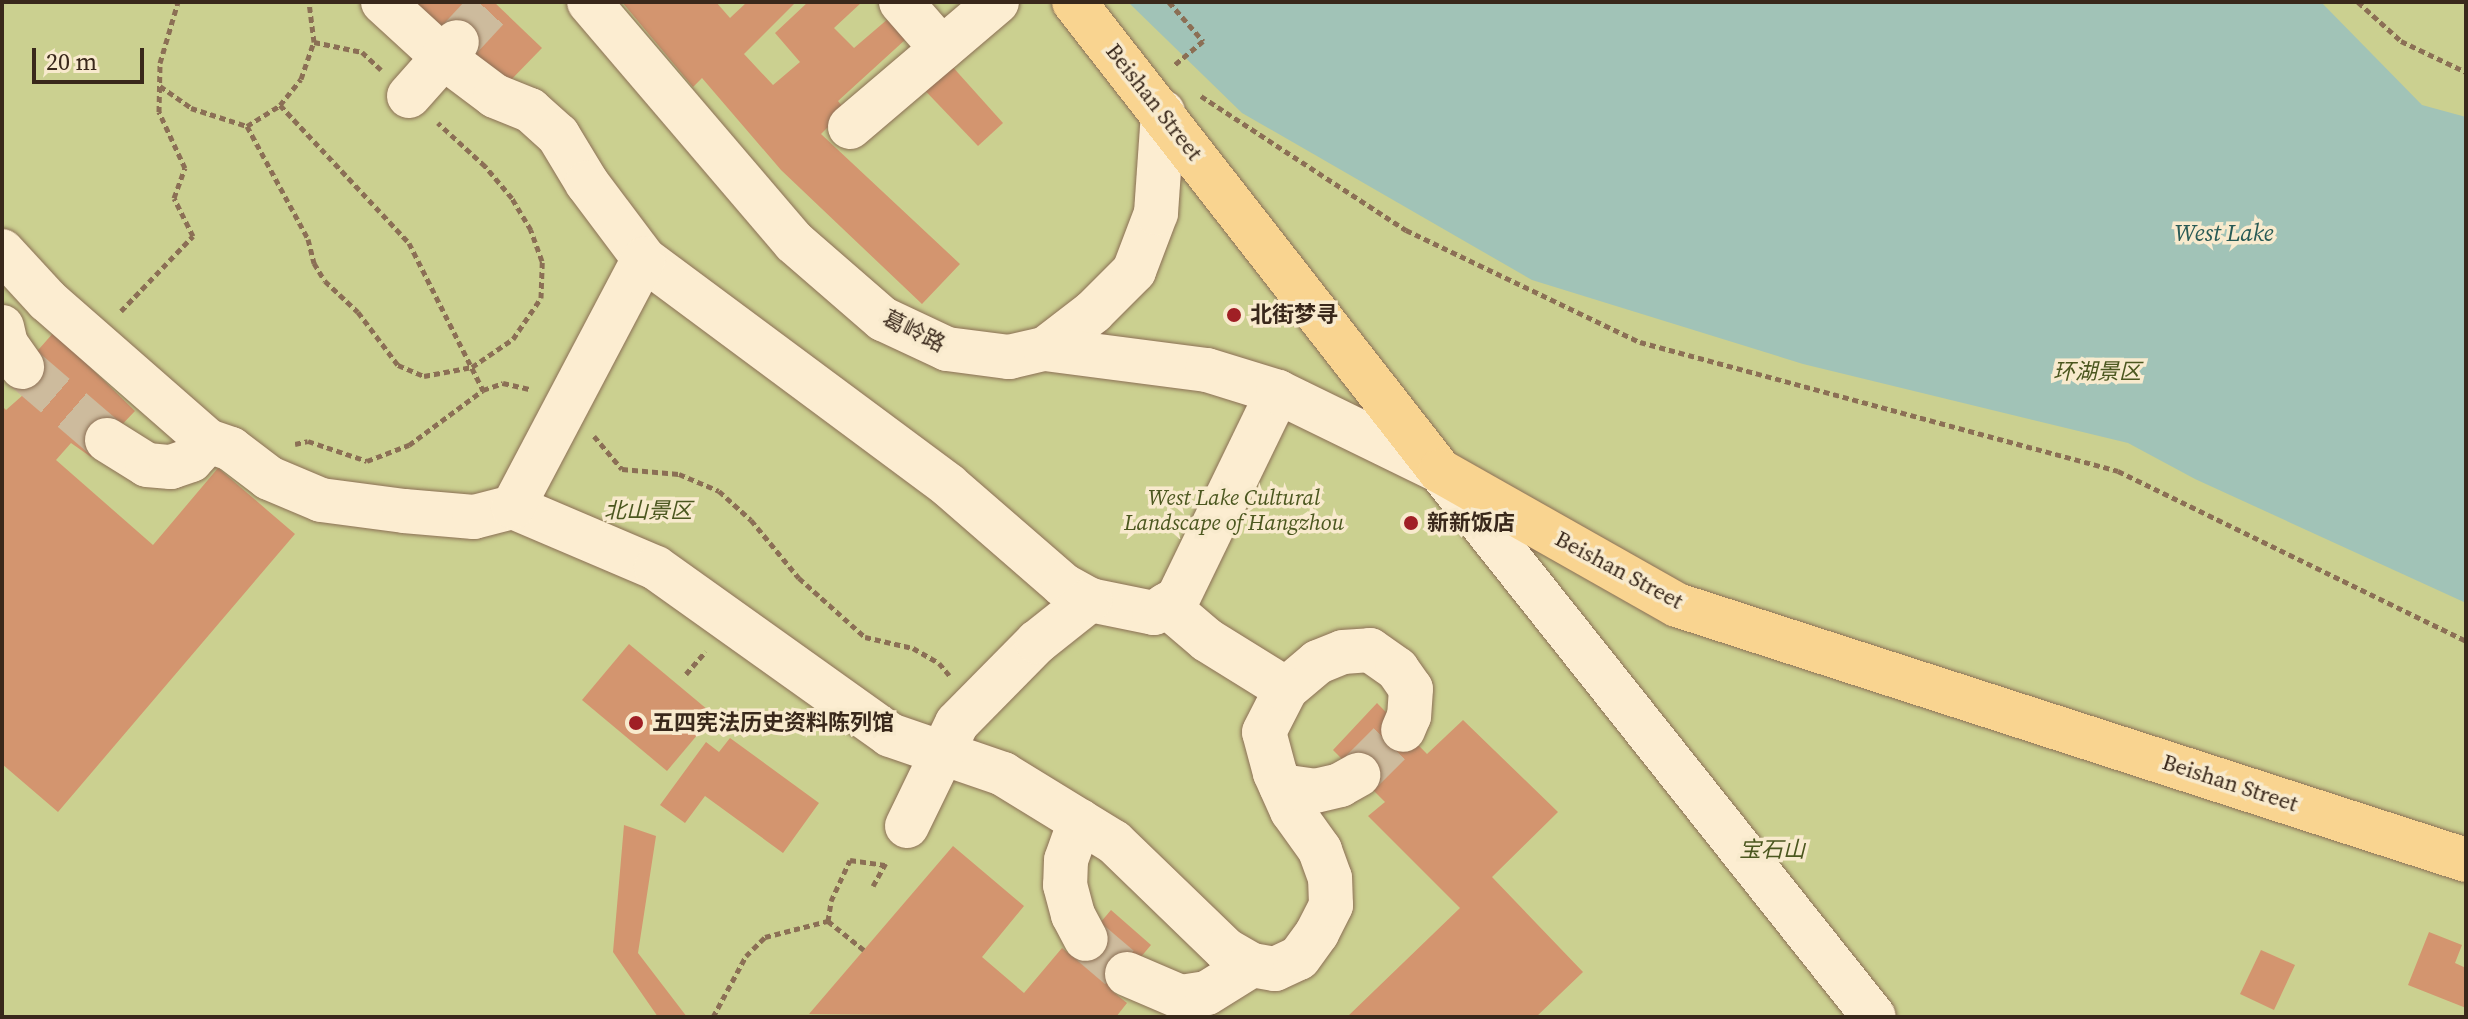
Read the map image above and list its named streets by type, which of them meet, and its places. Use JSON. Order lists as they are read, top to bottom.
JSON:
{
  "streets": {
    "main road": ["Beishan Street"],
    "street": ["葛岭路"]
  },
  "crossings": [
    ["Beishan Street", "葛岭路"]
  ],
  "water": ["West Lake"],
  "parks": [
    "环湖景区",
    "West Lake Cultural Landscape of Hangzhou",
    "北山景区",
    "宝石山"
  ],
  "places": ["北街梦寻", "新新饭店", "五四宪法历史资料陈列馆"],
  "scale_bar": "20 m"
}
